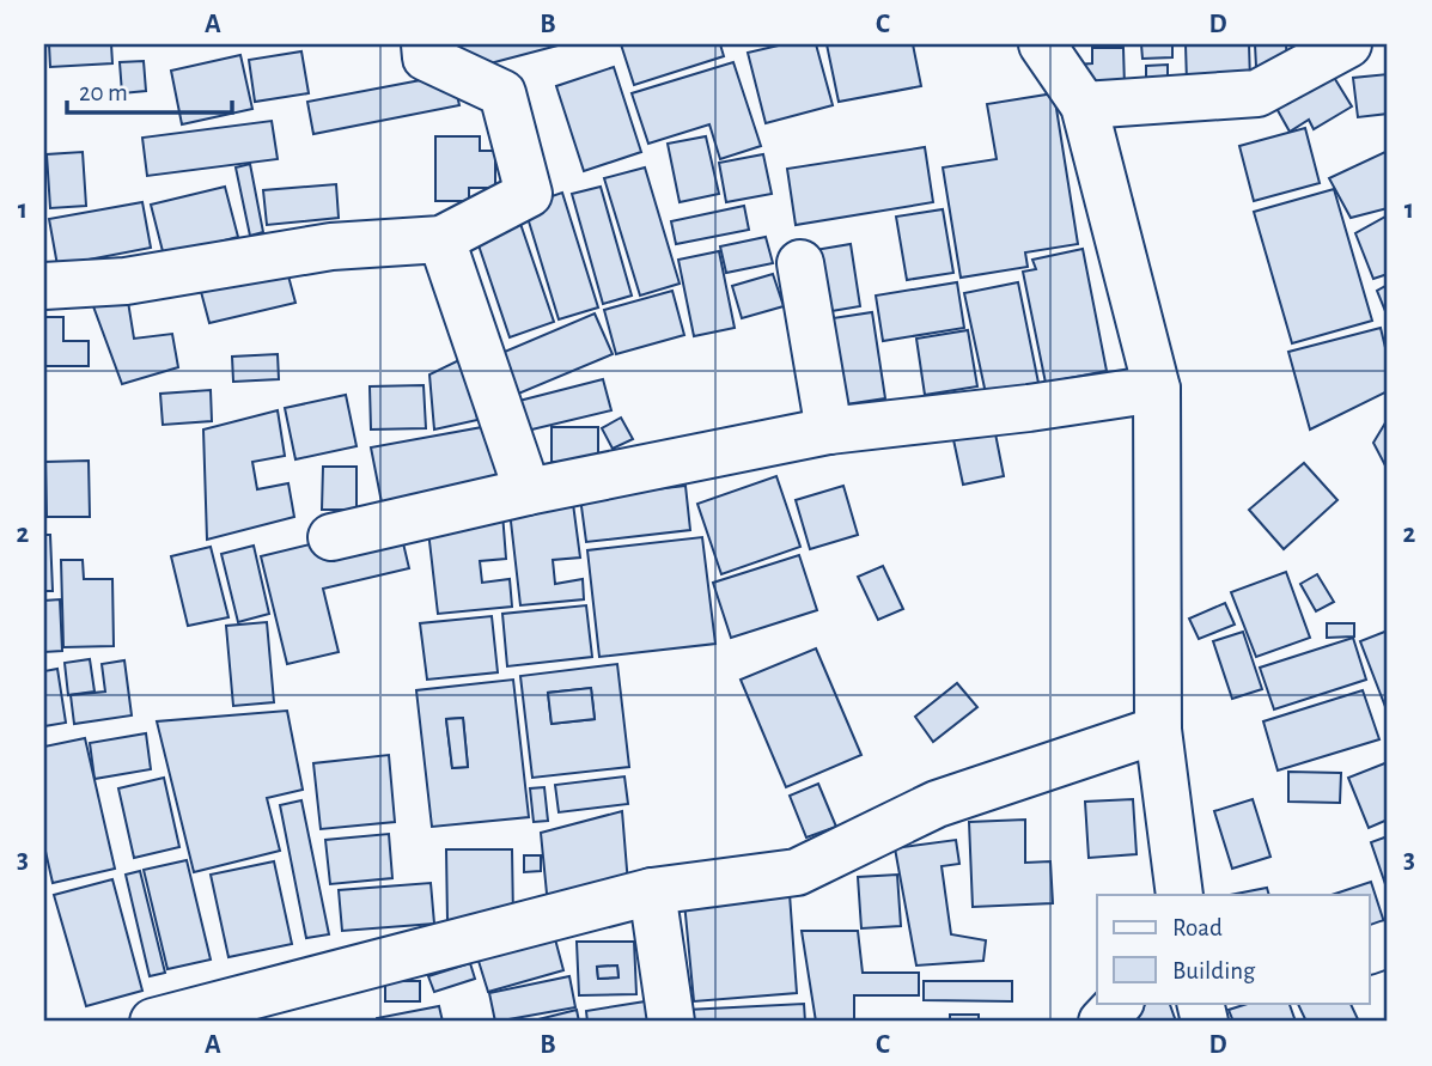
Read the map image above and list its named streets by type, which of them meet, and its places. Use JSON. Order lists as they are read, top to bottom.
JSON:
{
  "legend": ["Road", "Building"],
  "scale_bar": "20 m",
  "grid": {
    "columns": [
      "A",
      "B",
      "C",
      "D"
    ],
    "rows": ["1", "2", "3"]
  }
}
